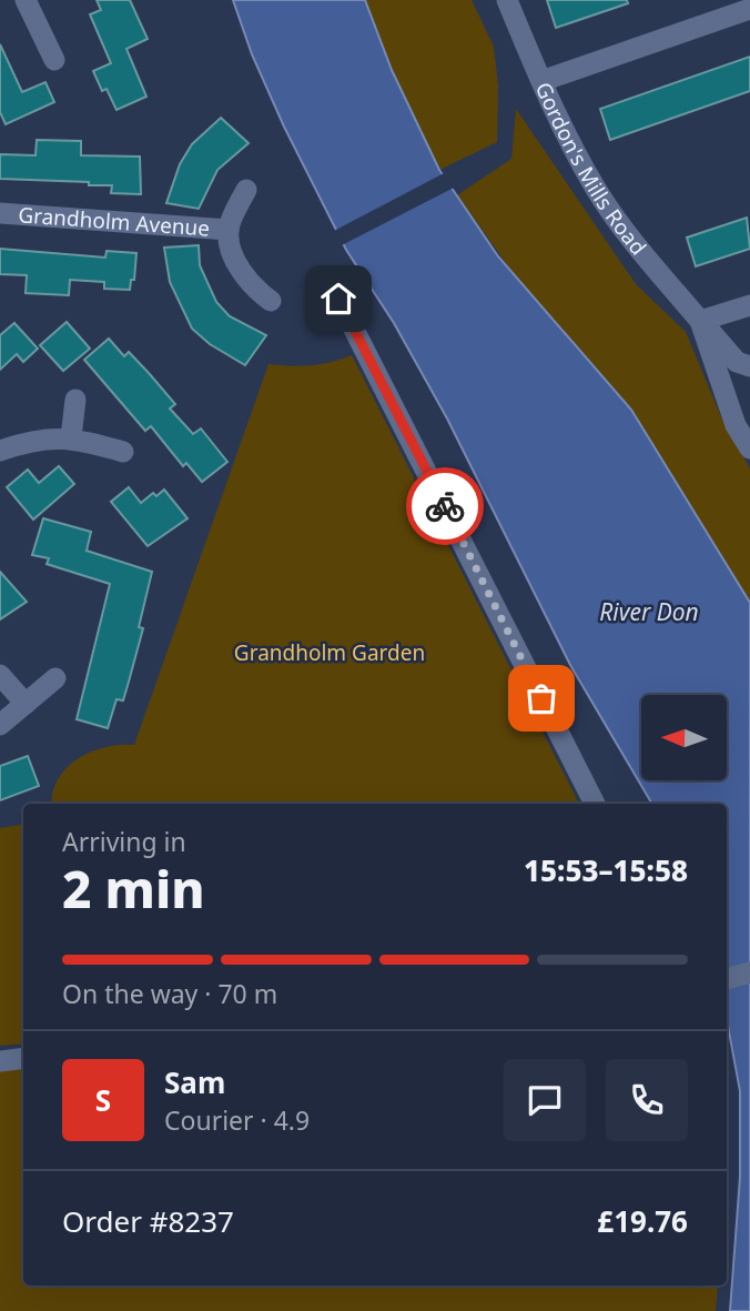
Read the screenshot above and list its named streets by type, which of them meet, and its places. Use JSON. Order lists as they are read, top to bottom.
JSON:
{
  "streets": {
    "street": ["Gordon's Mills Road", "Grandholm Avenue"]
  },
  "water": ["River Don"],
  "parks": ["Grandholm Garden"],
  "north": "left",
  "page": {
    "heading": ["2 min", "Arriving in", "15:53–15:58"],
    "panel": [
      "Sam",
      "Courier · 4.9",
      "Order #8237",
      "£19.76"
    ],
    "bar": "On the way · 70 m",
    "round": "S"
  }
}
